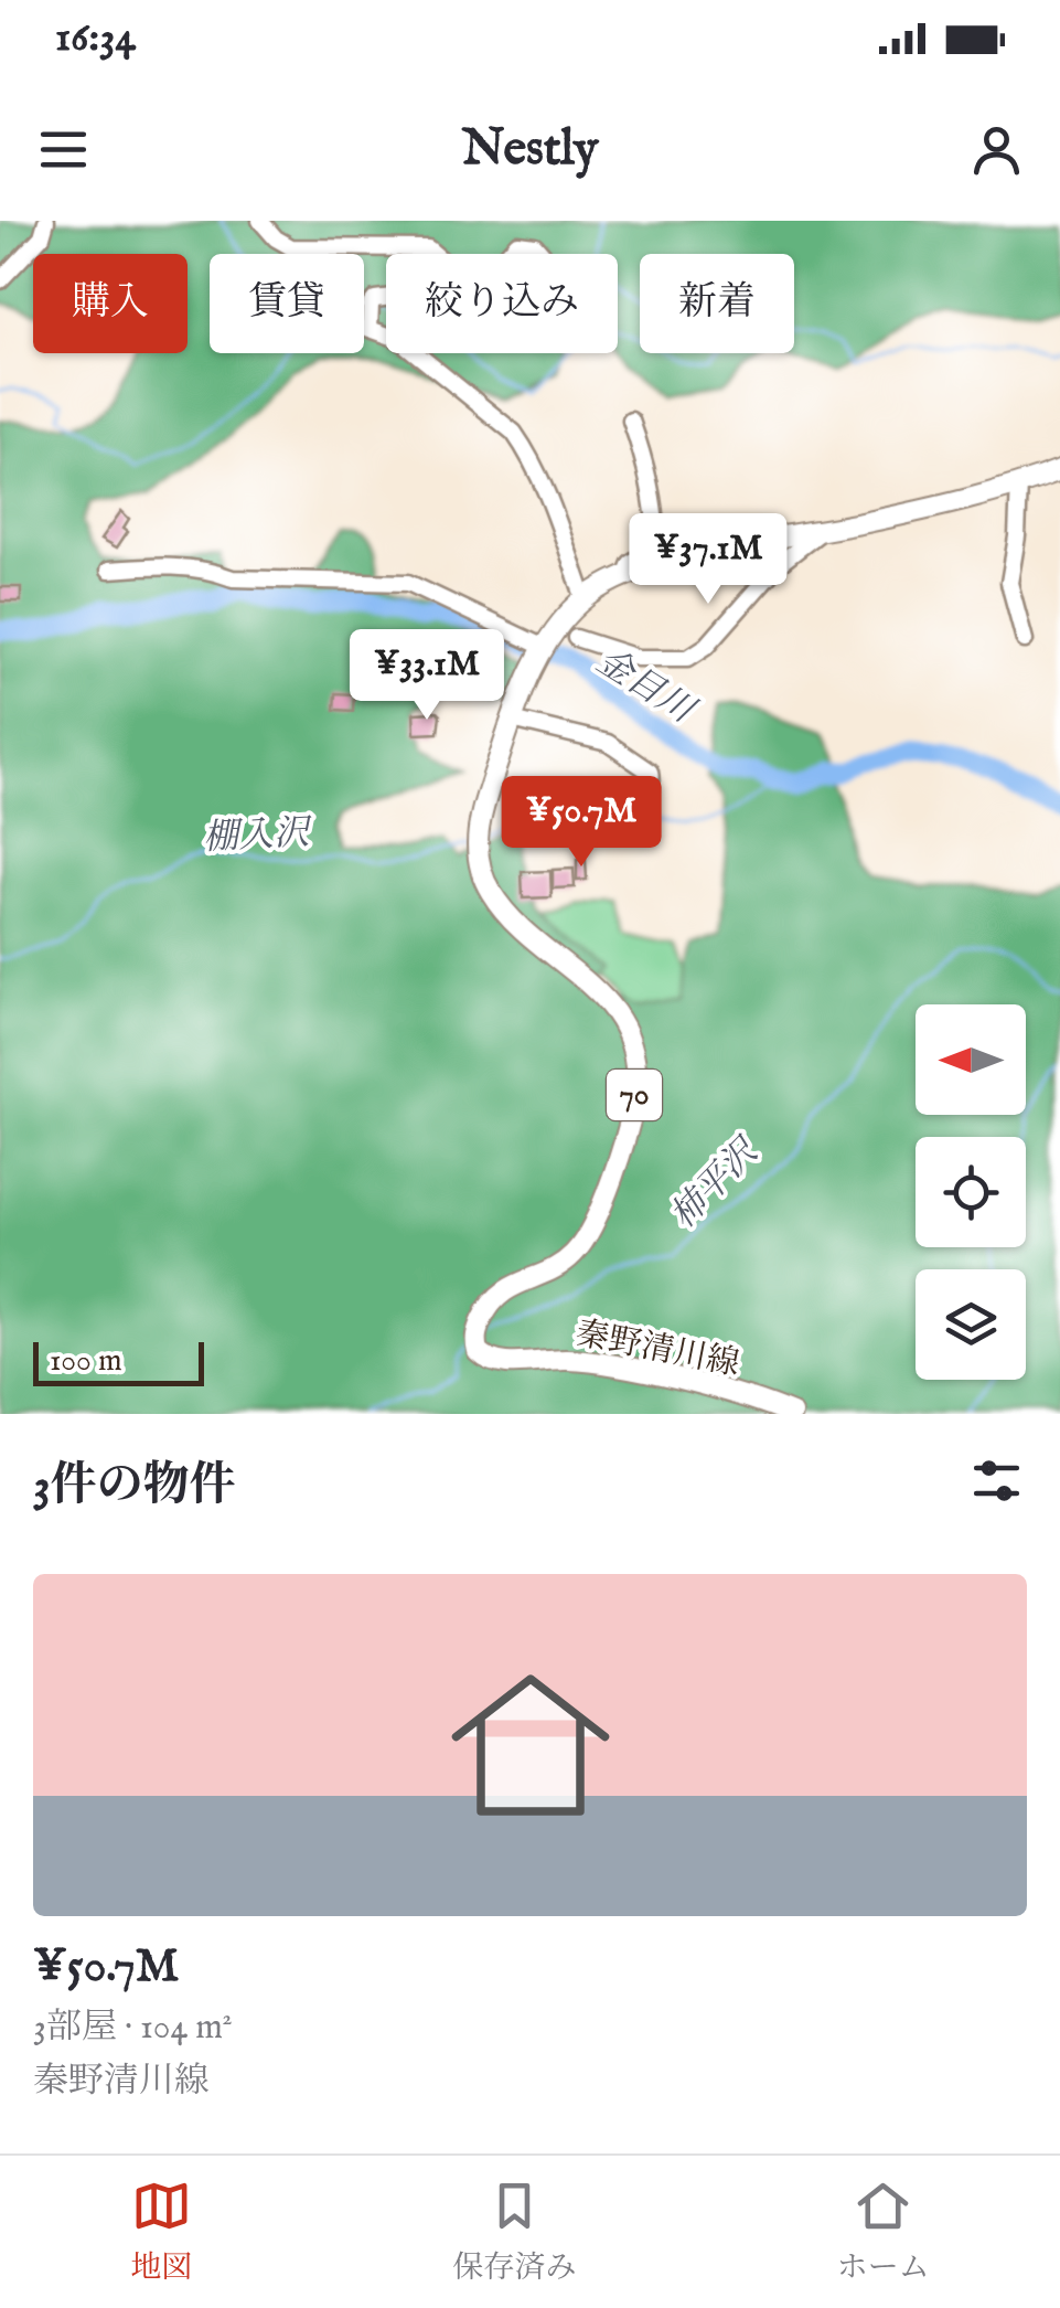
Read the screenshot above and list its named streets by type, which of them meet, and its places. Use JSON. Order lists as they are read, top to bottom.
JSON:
{
  "streets": {
    "main road": ["70", "秦野清川線"]
  },
  "water": ["金目川", "棚入沢", "柿平沢"],
  "scale_bar": "100 m",
  "north": "left",
  "page": {
    "status": "16:34",
    "header": "Nestly",
    "chip": [
      "購入",
      "賃貸",
      "絞り込み",
      "新着"
    ],
    "price": ["¥37.1M", "¥33.1M", "¥50.7M"],
    "scale": "100 m",
    "heading": "3件の物件",
    "list": [
      {
        "name": "¥50.7M",
        "note": "3部屋 · 104 m² · 秦野清川線"
      }
    ],
    "tabs": ["地図", "保存済み", "ホーム"]
  }
}
